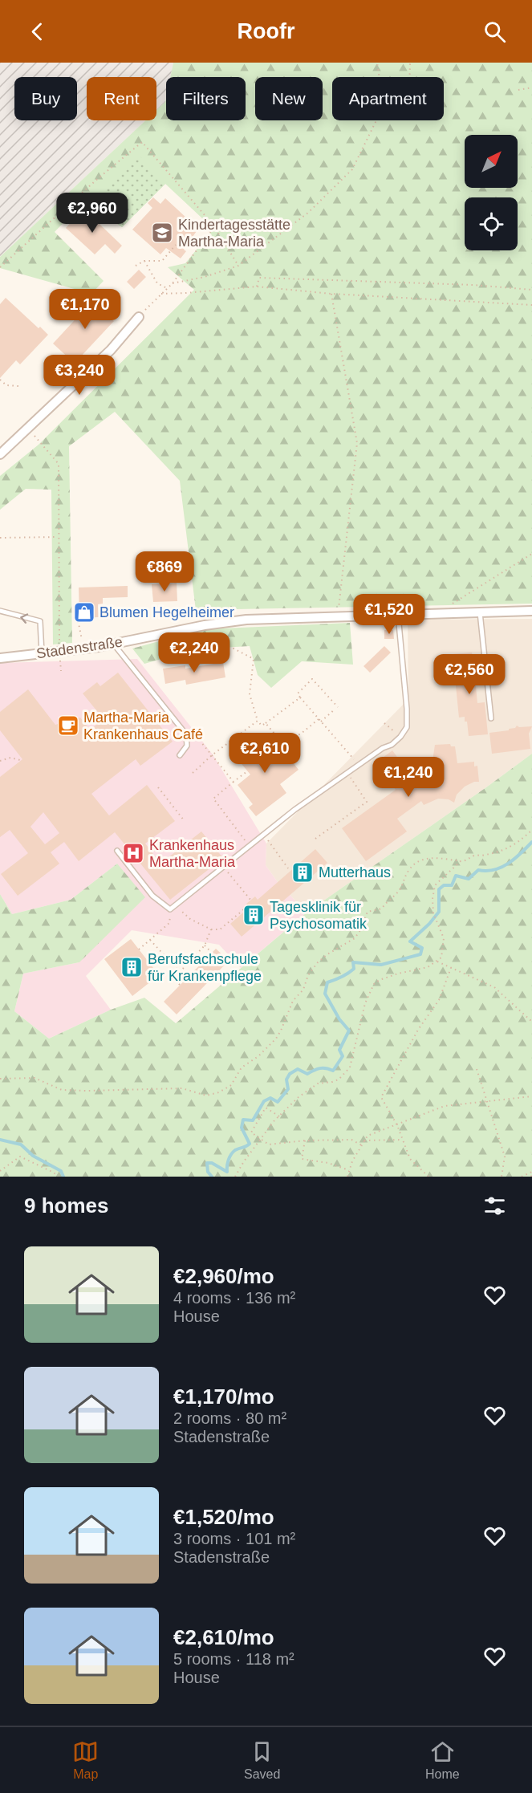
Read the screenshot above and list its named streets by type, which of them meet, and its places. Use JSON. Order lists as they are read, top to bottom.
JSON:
{
  "streets": {
    "street": ["Stadenstraße"]
  },
  "places": {
    "school or university": ["Kindertagesstätte Martha-Maria"],
    "shop": ["Blumen Hegelheimer"],
    "cafe": ["Martha-Maria Krankenhaus Café"],
    "hospital": ["Krankenhaus Martha-Maria"],
    "building": ["Mutterhaus", "Tagesklinik für Psychosomatik", "Berufsfachschule für Krankenpflege"]
  },
  "north": "top right",
  "page": {
    "header": "Roofr",
    "chip": [
      "Buy",
      "Rent",
      "Filters",
      "New",
      "Apartment"
    ],
    "price": [
      "€2,960",
      "€1,170",
      "€3,240",
      "€869",
      "€1,520",
      "€2,240",
      "€2,560",
      "€2,610",
      "€1,240"
    ],
    "heading": "9 homes",
    "list": [
      {
        "name": "€2,960/mo",
        "note": "4 rooms · 136 m² · House"
      },
      {
        "name": "€1,170/mo",
        "note": "2 rooms · 80 m² · Stadenstraße"
      },
      {
        "name": "€1,520/mo",
        "note": "3 rooms · 101 m² · Stadenstraße"
      },
      {
        "name": "€2,610/mo",
        "note": "5 rooms · 118 m² · House"
      }
    ],
    "tabs": ["Map", "Saved", "Home"]
  }
}
